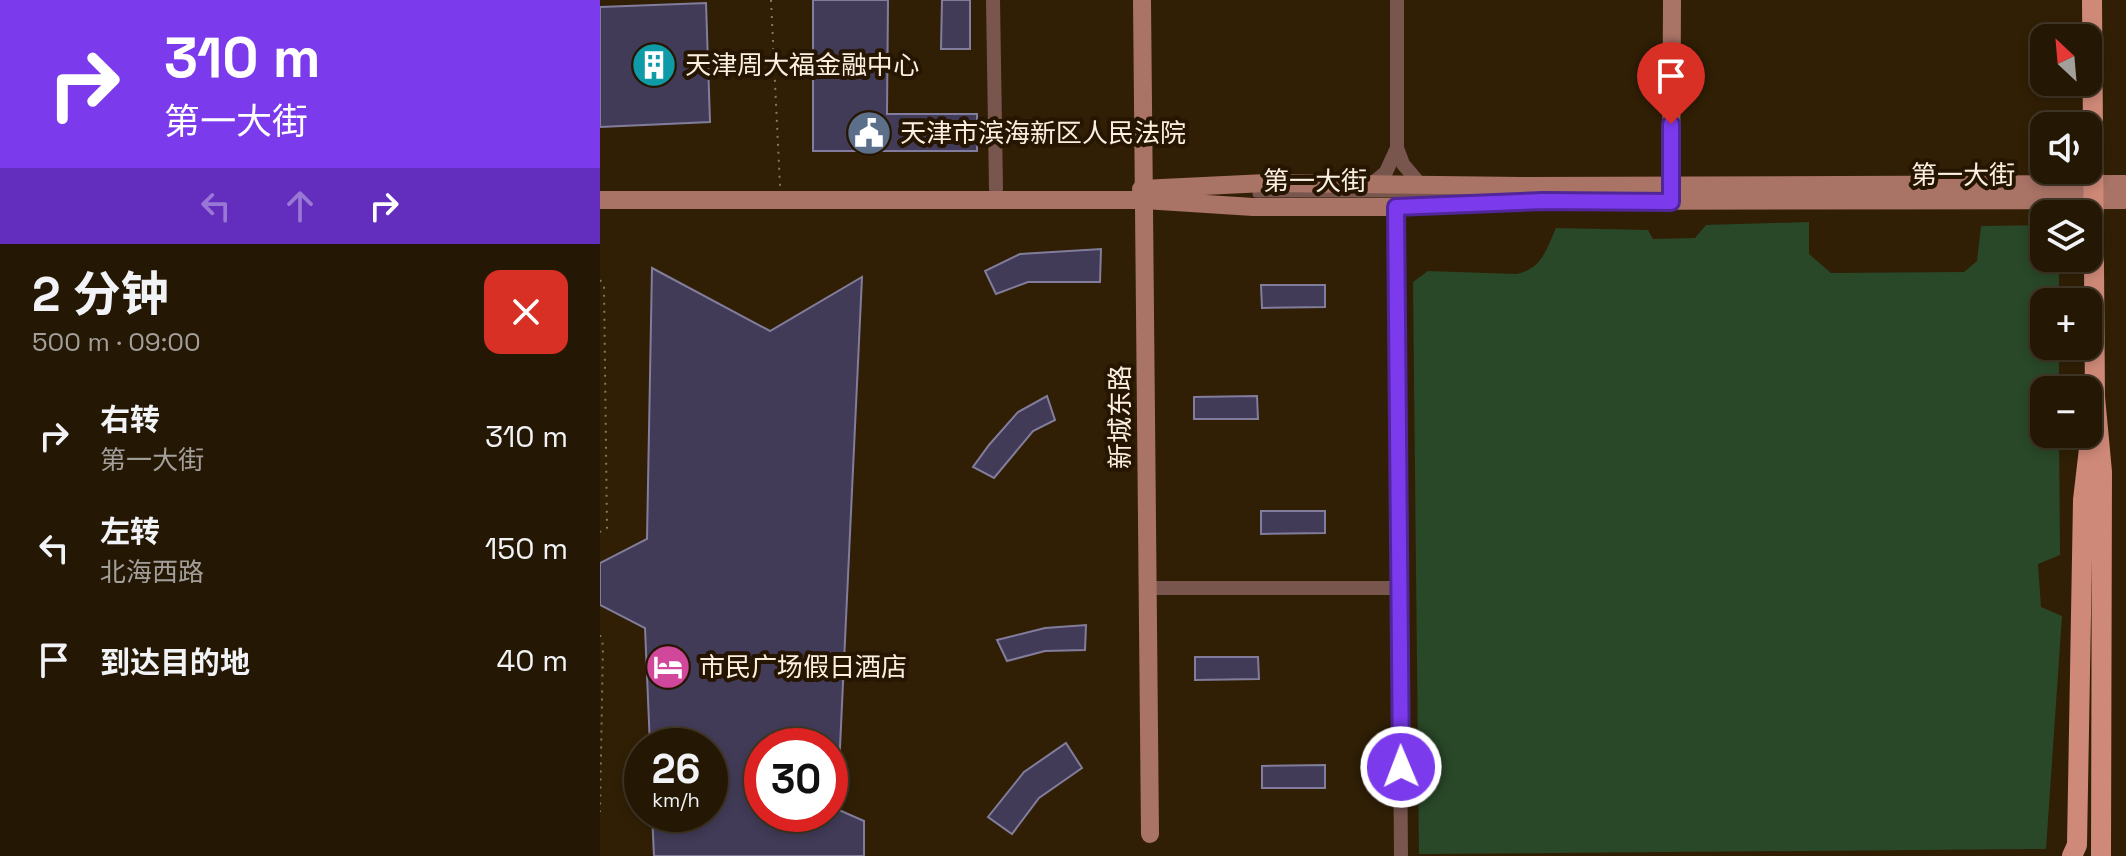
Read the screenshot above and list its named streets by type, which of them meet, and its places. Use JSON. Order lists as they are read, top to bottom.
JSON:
{
  "streets": {
    "main road": ["第一大街", "新城东路"]
  },
  "crossings": [
    ["第一大街", "新城东路"]
  ],
  "places": {
    "building": ["天津周大福金融中心"],
    "public building": ["天津市滨海新区人民法院"],
    "hotel": ["市民广场假日酒店"]
  },
  "north": "top left",
  "page": {
    "turn": ["310 m", "第一大街"],
    "map_buttons": ["+", "−"],
    "heading": ["2 分钟", "500 m · 09:00"],
    "list": [
      {
        "name": "右转",
        "note": "第一大街",
        "value": "310 m"
      },
      {
        "name": "左转",
        "note": "北海西路",
        "value": "150 m"
      },
      {
        "name": "到达目的地",
        "value": "40 m"
      }
    ],
    "speed": "26 km/h",
    "limit": "30"
  }
}
